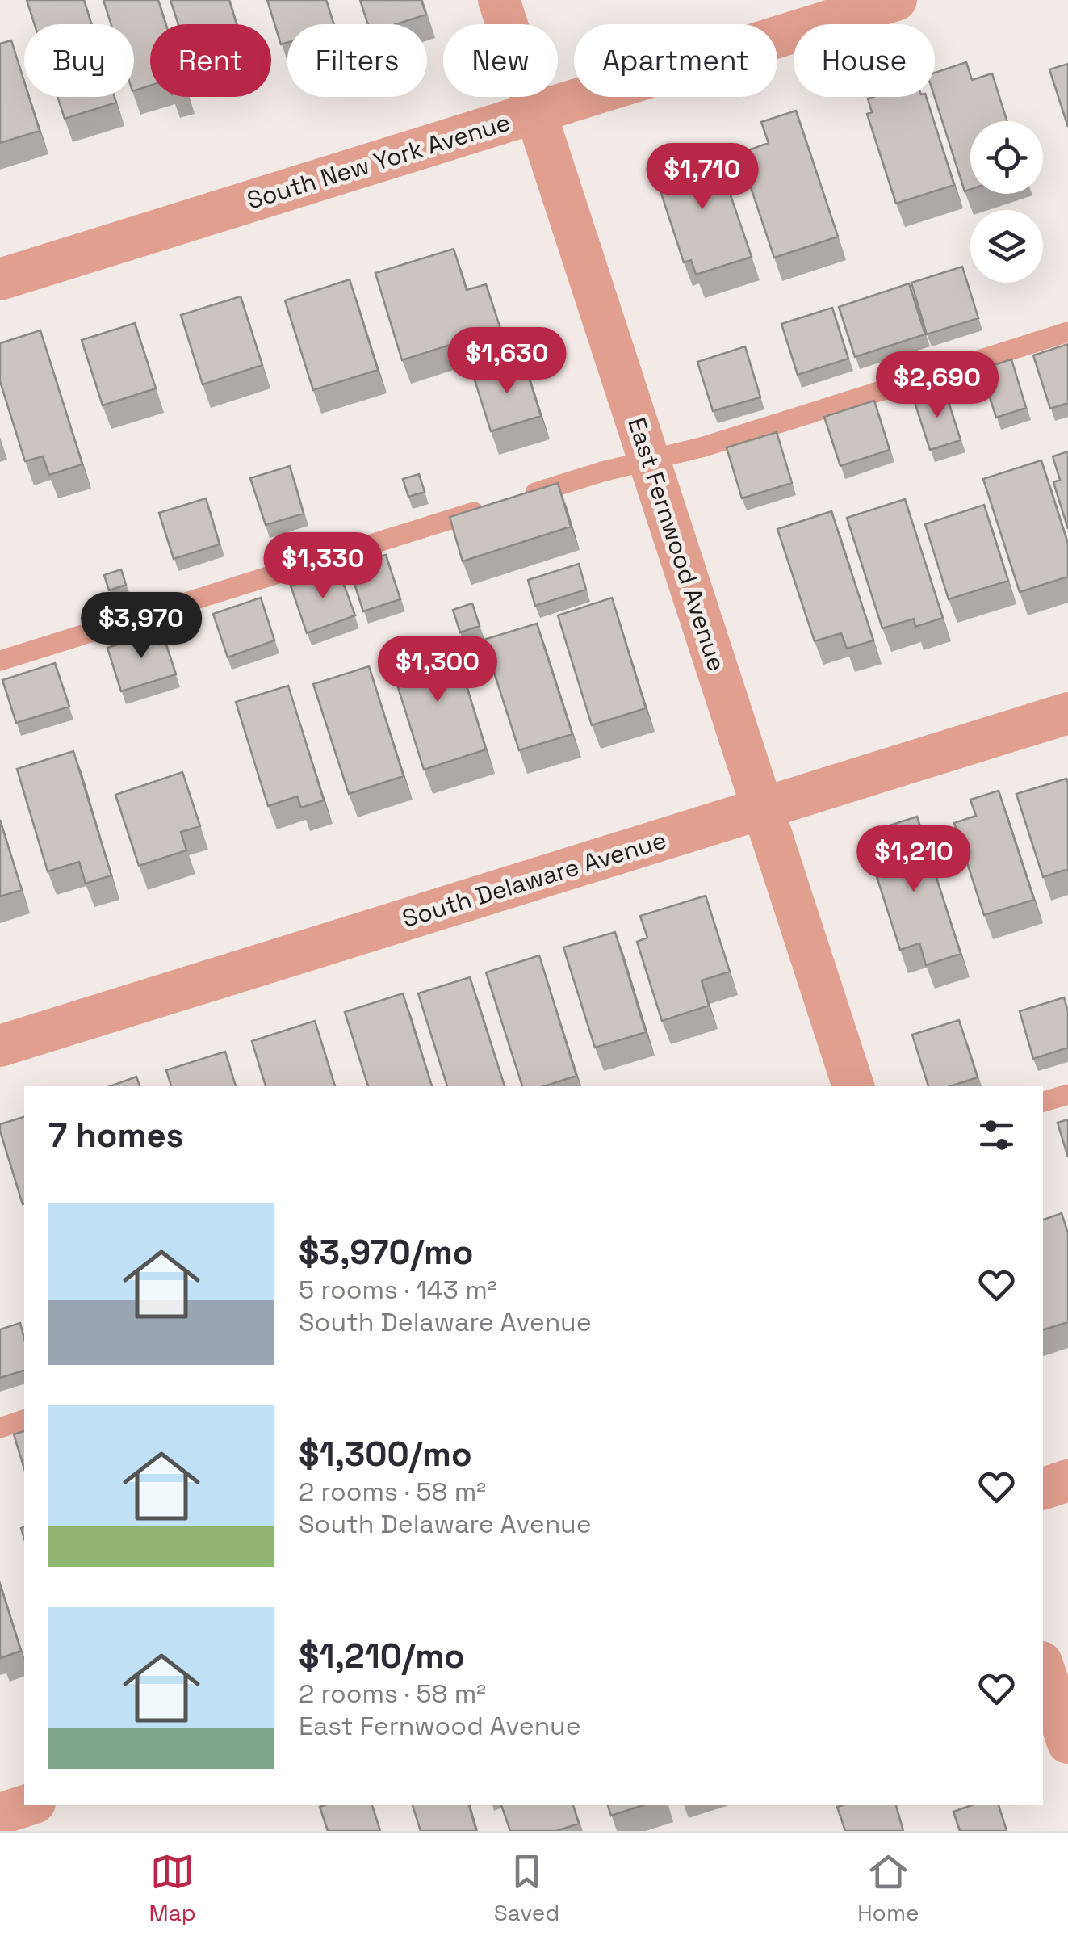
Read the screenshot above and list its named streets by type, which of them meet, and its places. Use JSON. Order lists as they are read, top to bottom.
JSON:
{
  "streets": {
    "street": ["South New York Avenue", "East Fernwood Avenue", "South Delaware Avenue"]
  },
  "crossings": [
    ["South New York Avenue", "East Fernwood Avenue"],
    ["East Fernwood Avenue", "South Delaware Avenue"]
  ],
  "page": {
    "chip": [
      "Buy",
      "Rent",
      "Filters",
      "New",
      "Apartment",
      "House"
    ],
    "price": [
      "$1,710",
      "$1,630",
      "$2,690",
      "$1,330",
      "$3,970",
      "$1,300",
      "$1,210"
    ],
    "heading": "7 homes",
    "list": [
      {
        "name": "$3,970/mo",
        "note": "5 rooms · 143 m² · South Delaware Avenue"
      },
      {
        "name": "$1,300/mo",
        "note": "2 rooms · 58 m² · South Delaware Avenue"
      },
      {
        "name": "$1,210/mo",
        "note": "2 rooms · 58 m² · East Fernwood Avenue"
      }
    ],
    "tabs": ["Map", "Saved", "Home"]
  }
}
